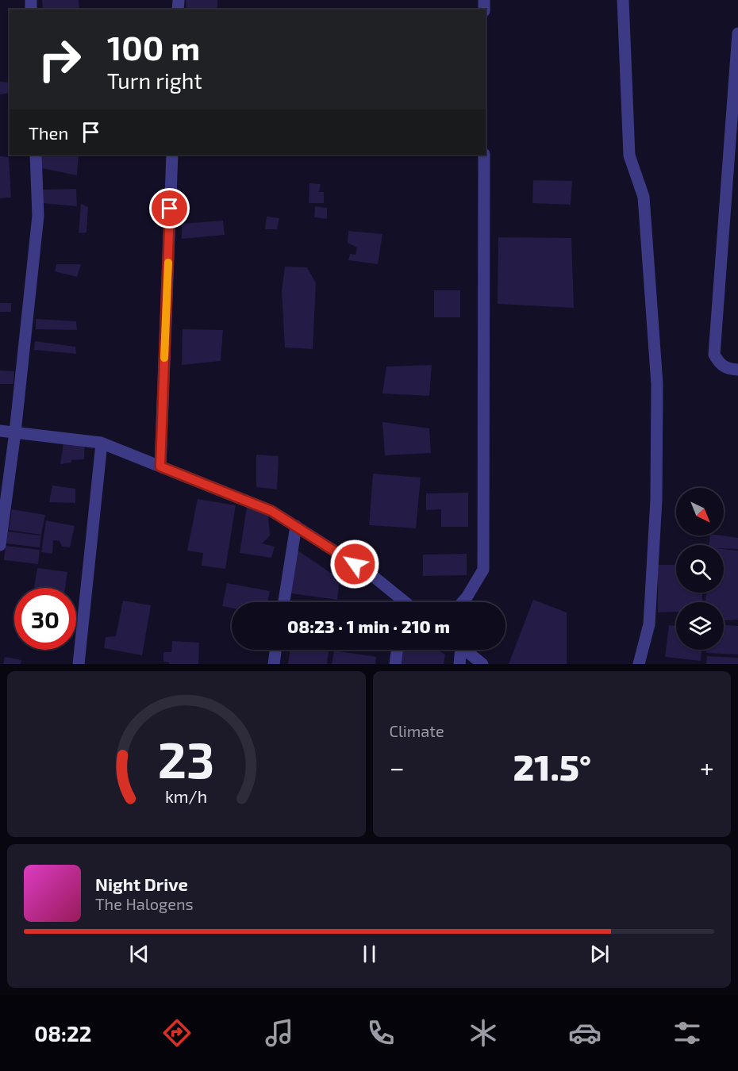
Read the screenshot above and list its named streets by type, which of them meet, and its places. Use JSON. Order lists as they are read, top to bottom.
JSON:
{
  "north": "bottom right",
  "page": {
    "turn": ["100 m", "Turn right"],
    "then": "Then",
    "limit": "30",
    "trip": "08:23 · 1 min · 210 m",
    "tile": "Climate",
    "heat": ["−", "21.5°", "+"],
    "song": ["Night Drive", "The Halogens"],
    "tabs": "08:22",
    "gauge": ["23", "km/h"]
  }
}
